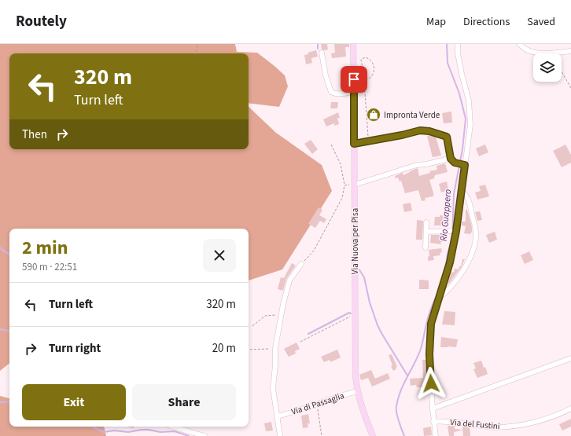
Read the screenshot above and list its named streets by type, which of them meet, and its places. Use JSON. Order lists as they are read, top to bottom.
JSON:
{
  "streets": {
    "main road": ["Via Nuova per Pisa"],
    "street": ["Via di Passaglia", "Via del Fustini"]
  },
  "crossings": [
    ["Via Nuova per Pisa", "Via di Passaglia"]
  ],
  "water": ["Rio Guappero"],
  "places": {
    "shop": ["Impronta Verde"]
  },
  "page": {
    "header": "Routely",
    "nav": ["Map", "Directions", "Saved"],
    "turn": ["320 m", "Turn left"],
    "then": "Then",
    "heading": ["2 min", "590 m · 22:51"],
    "list": [
      {
        "name": "Turn left",
        "value": "320 m"
      },
      {
        "name": "Turn right",
        "value": "20 m"
      }
    ],
    "buttons": ["Exit", "Share"]
  }
}
